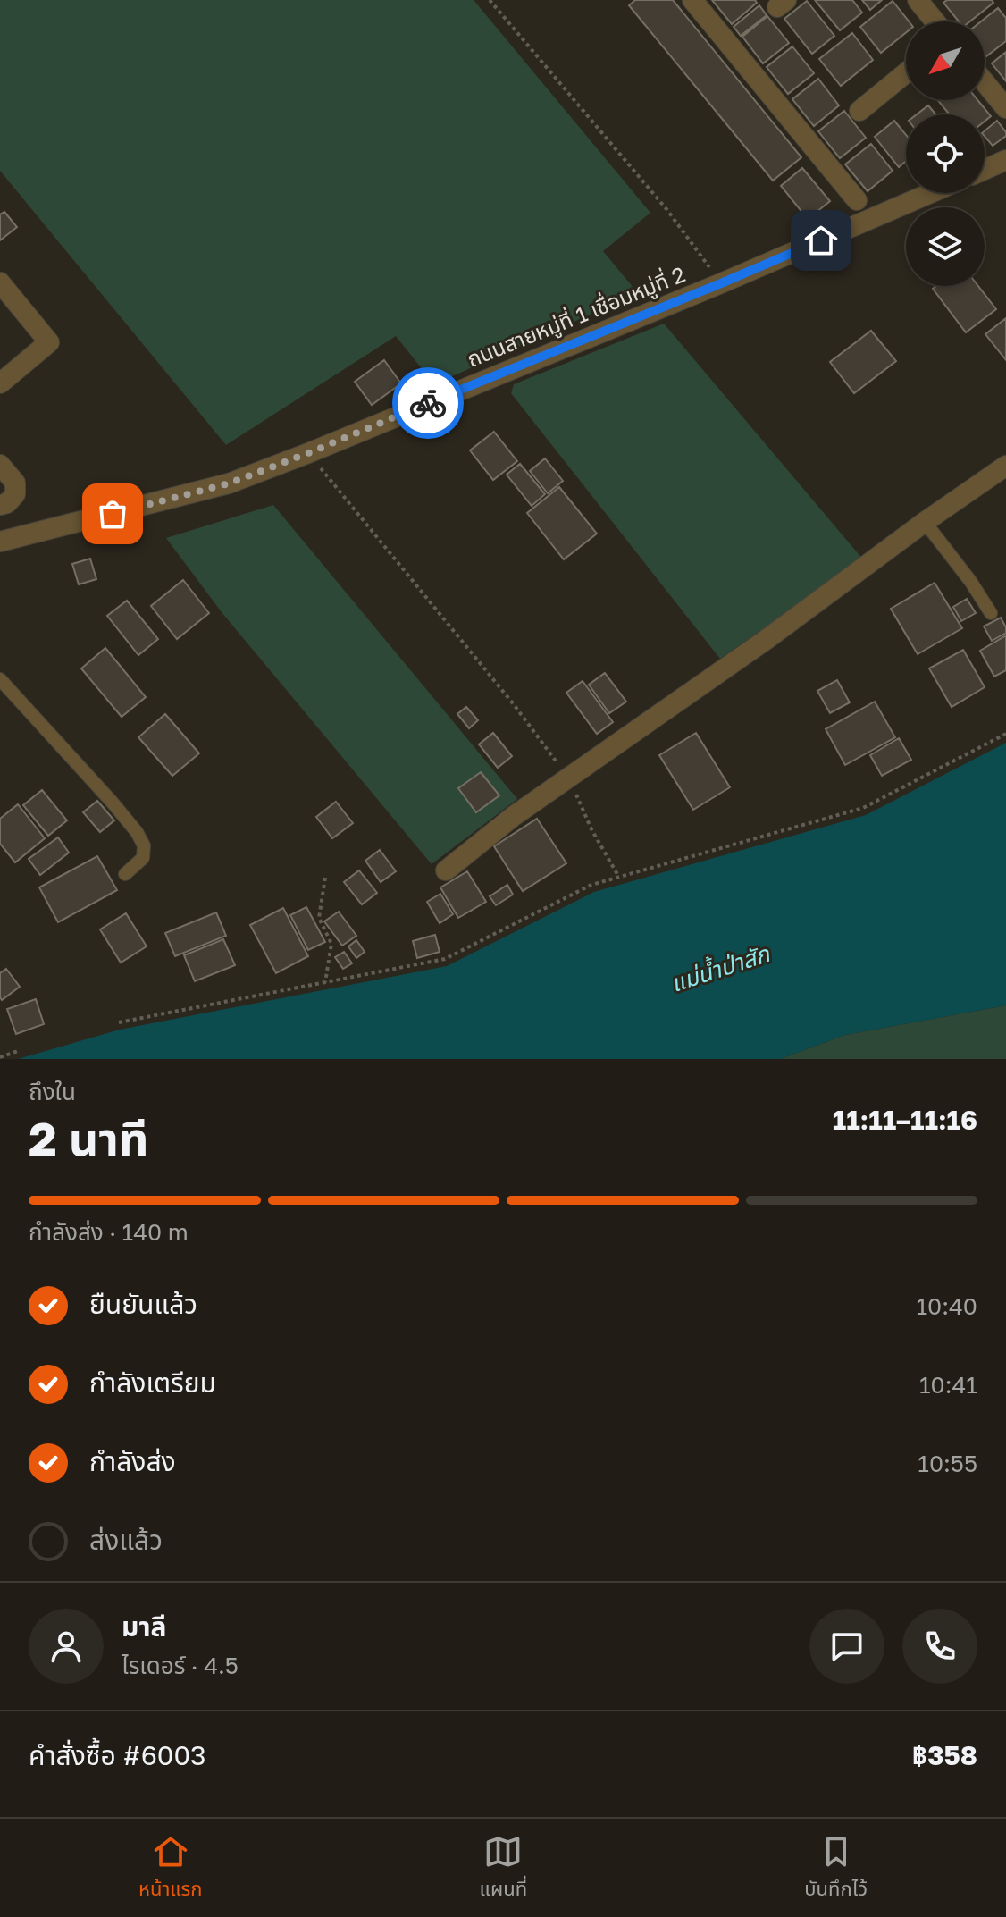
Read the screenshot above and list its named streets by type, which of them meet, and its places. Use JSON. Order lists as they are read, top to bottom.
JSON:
{
  "streets": {
    "street": ["ถนนสายหมู่ที่ 1 เชื่อมหมู่ที่ 2"]
  },
  "water": ["แม่น้ำป่าสัก"],
  "north": "bottom left",
  "page": {
    "heading": ["2 นาที", "ถึงใน", "11:11–11:16"],
    "panel": [
      "มาลี",
      "ไรเดอร์ · 4.5",
      "คำสั่งซื้อ #6003",
      "฿358"
    ],
    "bar": "กำลังส่ง · 140 m",
    "list": [
      ["ยืนยันแล้ว", "10:40"],
      ["กำลังเตรียม", "10:41"],
      ["กำลังส่ง", "10:55"],
      "ส่งแล้ว"
    ],
    "tabs": ["หน้าแรก", "แผนที่", "บันทึกไว้"]
  }
}
